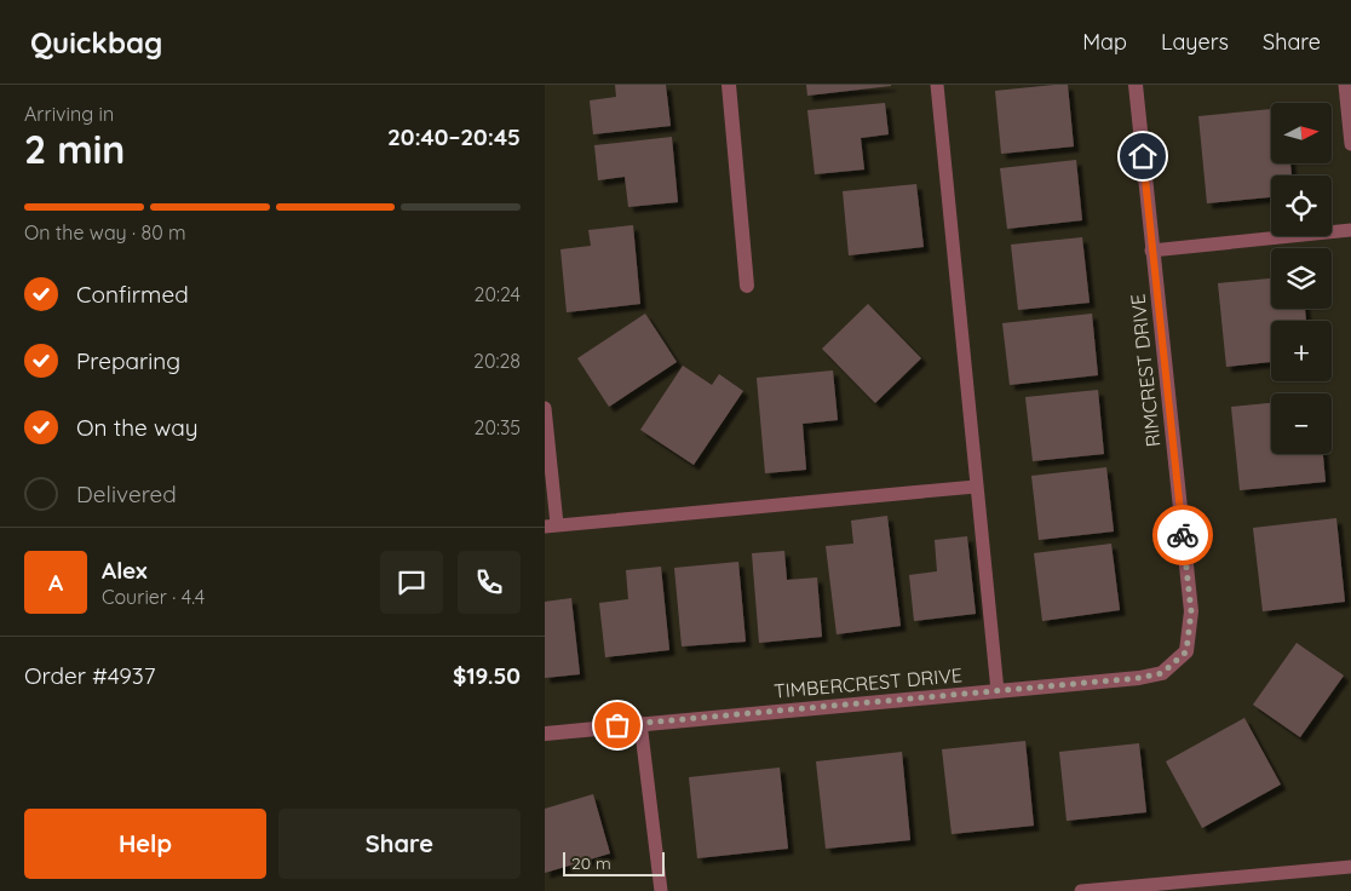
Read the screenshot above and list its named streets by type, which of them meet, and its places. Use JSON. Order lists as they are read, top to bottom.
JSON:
{
  "streets": {
    "street": ["RIMCREST DRIVE", "TIMBERCREST DRIVE"]
  },
  "crossings": [
    ["RIMCREST DRIVE", "TIMBERCREST DRIVE"]
  ],
  "scale_bar": "20 m",
  "north": "right",
  "page": {
    "header": "Quickbag",
    "nav": ["Map", "Layers", "Share"],
    "heading": ["2 min", "Arriving in", "20:40–20:45"],
    "panel": [
      "Alex",
      "Courier · 4.4",
      "Order #4937",
      "$19.50"
    ],
    "map_buttons": ["+", "−"],
    "bar": "On the way · 80 m",
    "list": [
      ["Confirmed", "20:24"],
      ["Preparing", "20:28"],
      ["On the way", "20:35"],
      "Delivered"
    ],
    "round": "A",
    "buttons": ["Help", "Share"],
    "scale": "20 m"
  }
}
